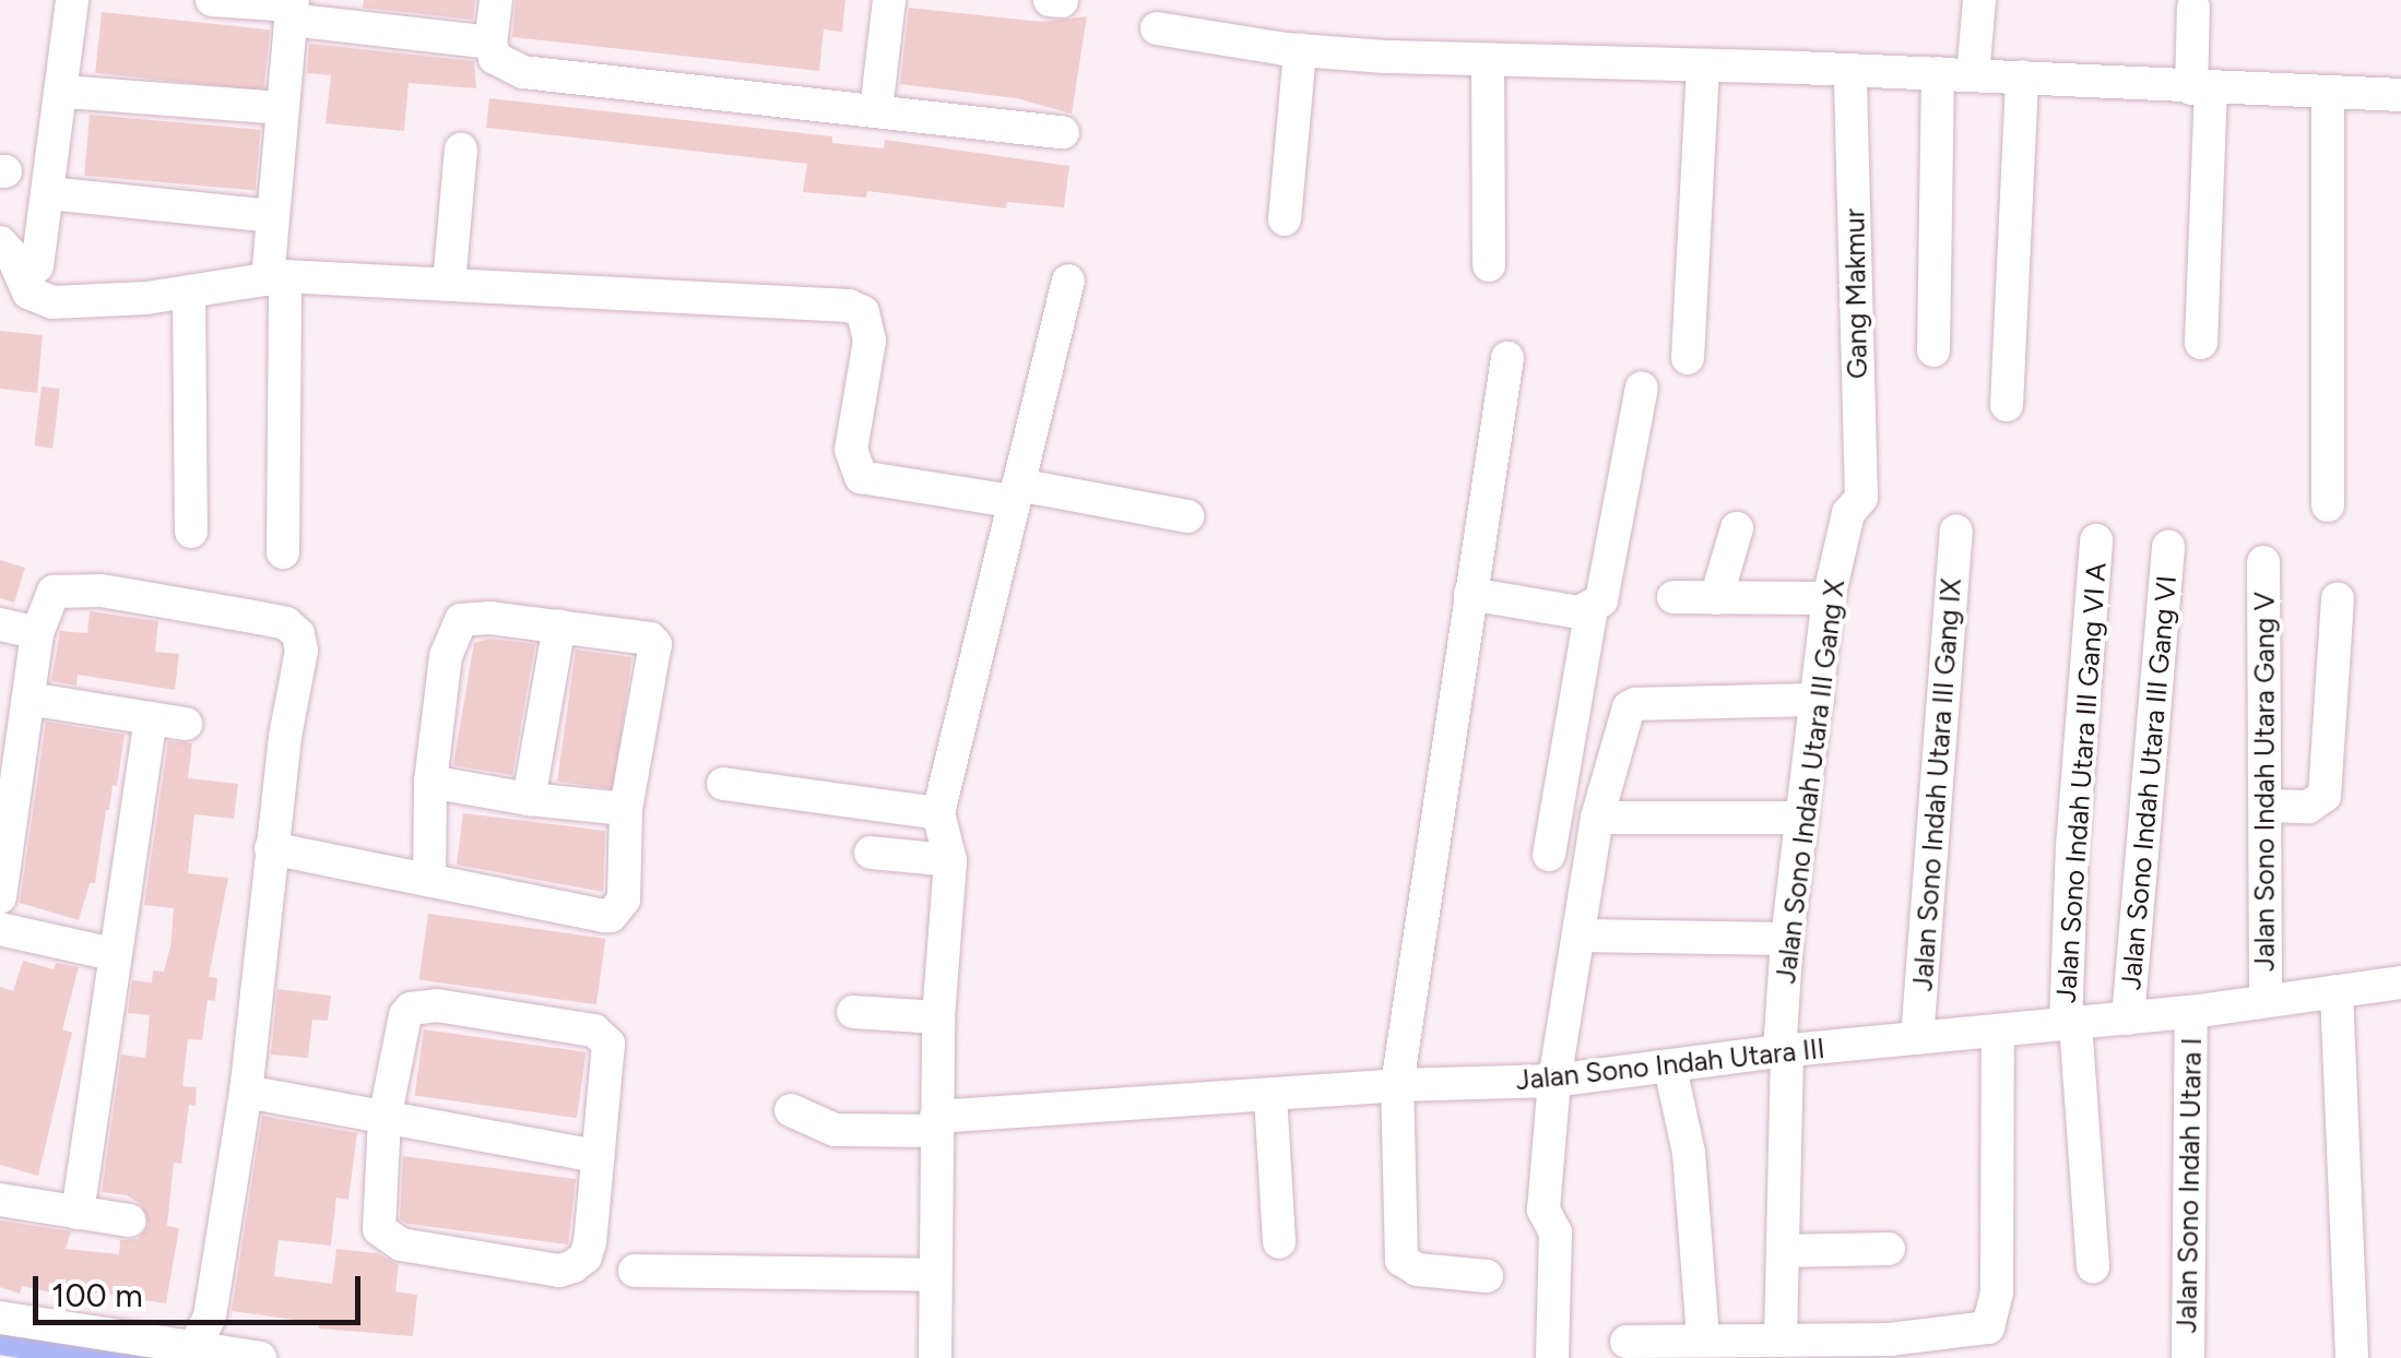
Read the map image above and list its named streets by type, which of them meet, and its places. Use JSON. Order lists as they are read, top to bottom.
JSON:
{
  "streets": {
    "street": [
      "Gang Makmur",
      "Jalan Sono Indah Utara III Gang X",
      "Jalan Sono Indah Utara Gang V",
      "Jalan Sono Indah Utara III Gang VI A",
      "Jalan Sono Indah Utara III Gang VI",
      "Jalan Sono Indah Utara III Gang IX",
      "Jalan Sono Indah Utara III",
      "Jalan Sono Indah Utara I"
    ]
  },
  "crossings": [
    ["Gang Makmur", "Jalan Sono Indah Utara III Gang X"],
    ["Jalan Sono Indah Utara III Gang X", "Jalan Sono Indah Utara III"],
    ["Jalan Sono Indah Utara Gang V", "Jalan Sono Indah Utara III"],
    ["Jalan Sono Indah Utara III Gang VI A", "Jalan Sono Indah Utara III"],
    ["Jalan Sono Indah Utara III Gang VI", "Jalan Sono Indah Utara III"],
    ["Jalan Sono Indah Utara III Gang IX", "Jalan Sono Indah Utara III"],
    ["Jalan Sono Indah Utara III", "Jalan Sono Indah Utara I"]
  ],
  "scale_bar": "100 m"
}
